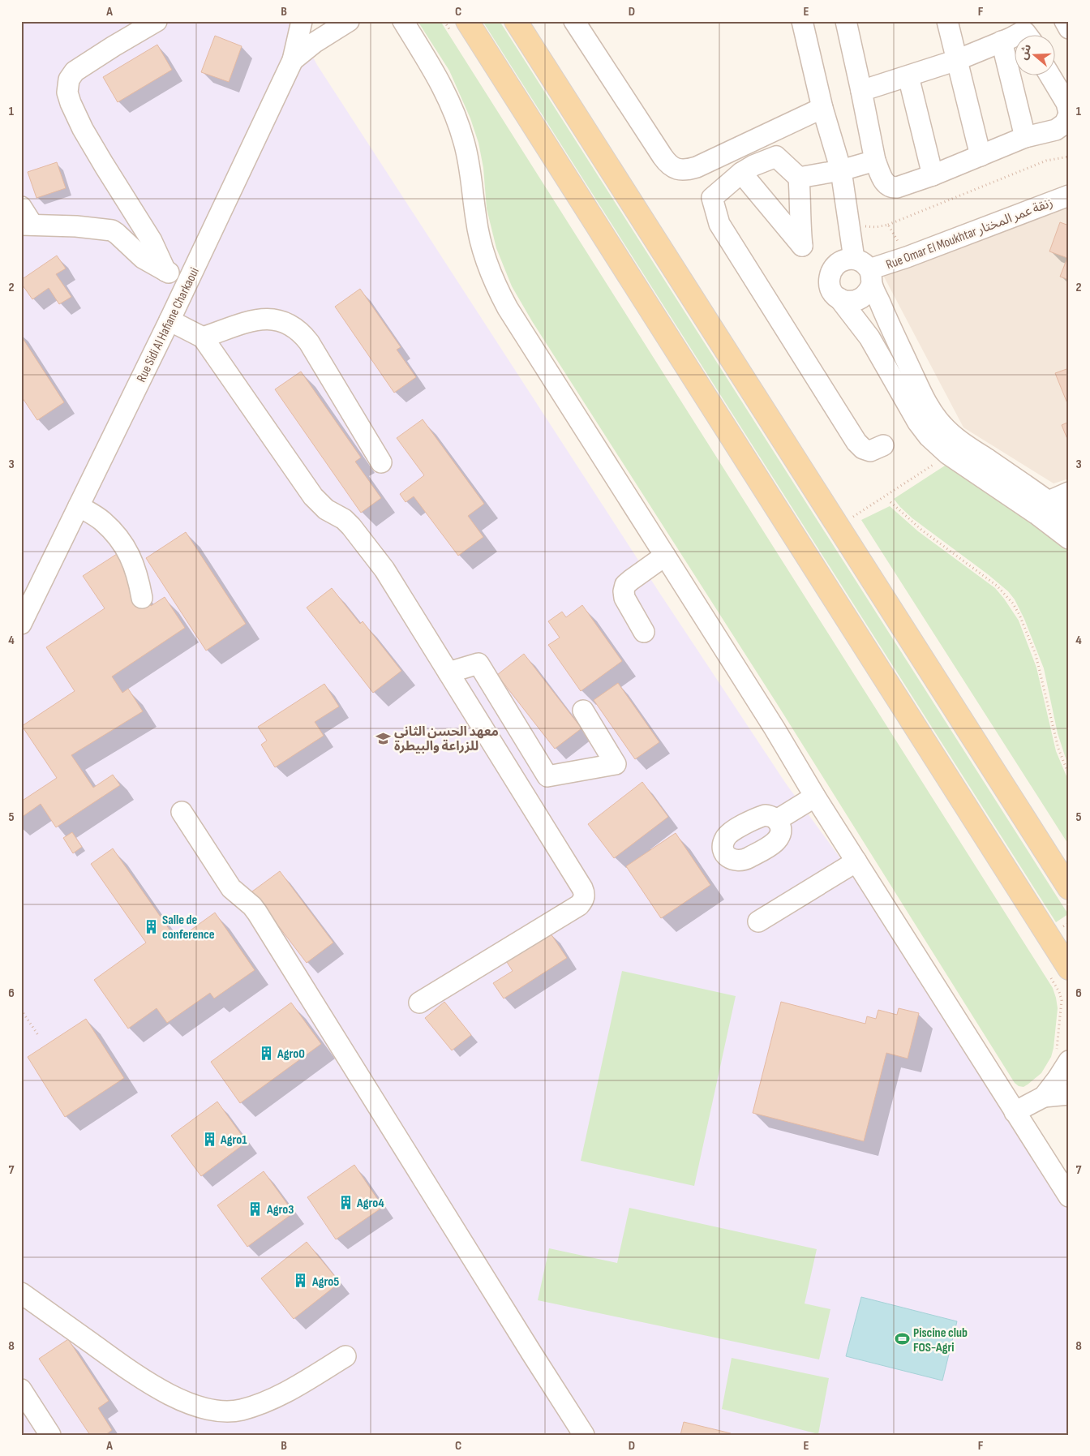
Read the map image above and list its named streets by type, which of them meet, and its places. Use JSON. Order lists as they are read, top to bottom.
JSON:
{
  "streets": {
    "street": ["Rue Omar El Moukhtar زنقة عمر المختار", "Rue Sidi Al Hafiane Charkaoui"]
  },
  "places": {
    "school or university": ["معهد الحسن الثاني للزراعة والبيطرة"],
    "building": [
      "Salle de conference",
      "Agro0",
      "Agro1",
      "Agro4",
      "Agro3",
      "Agro5"
    ],
    "sports": ["Piscine club FOS-Agri"]
  },
  "north": "left",
  "grid": {
    "columns": [
      "A",
      "B",
      "C",
      "D",
      "E",
      "F"
    ],
    "rows": [
      "1",
      "2",
      "3",
      "4",
      "5",
      "6",
      "7",
      "8"
    ]
  }
}
